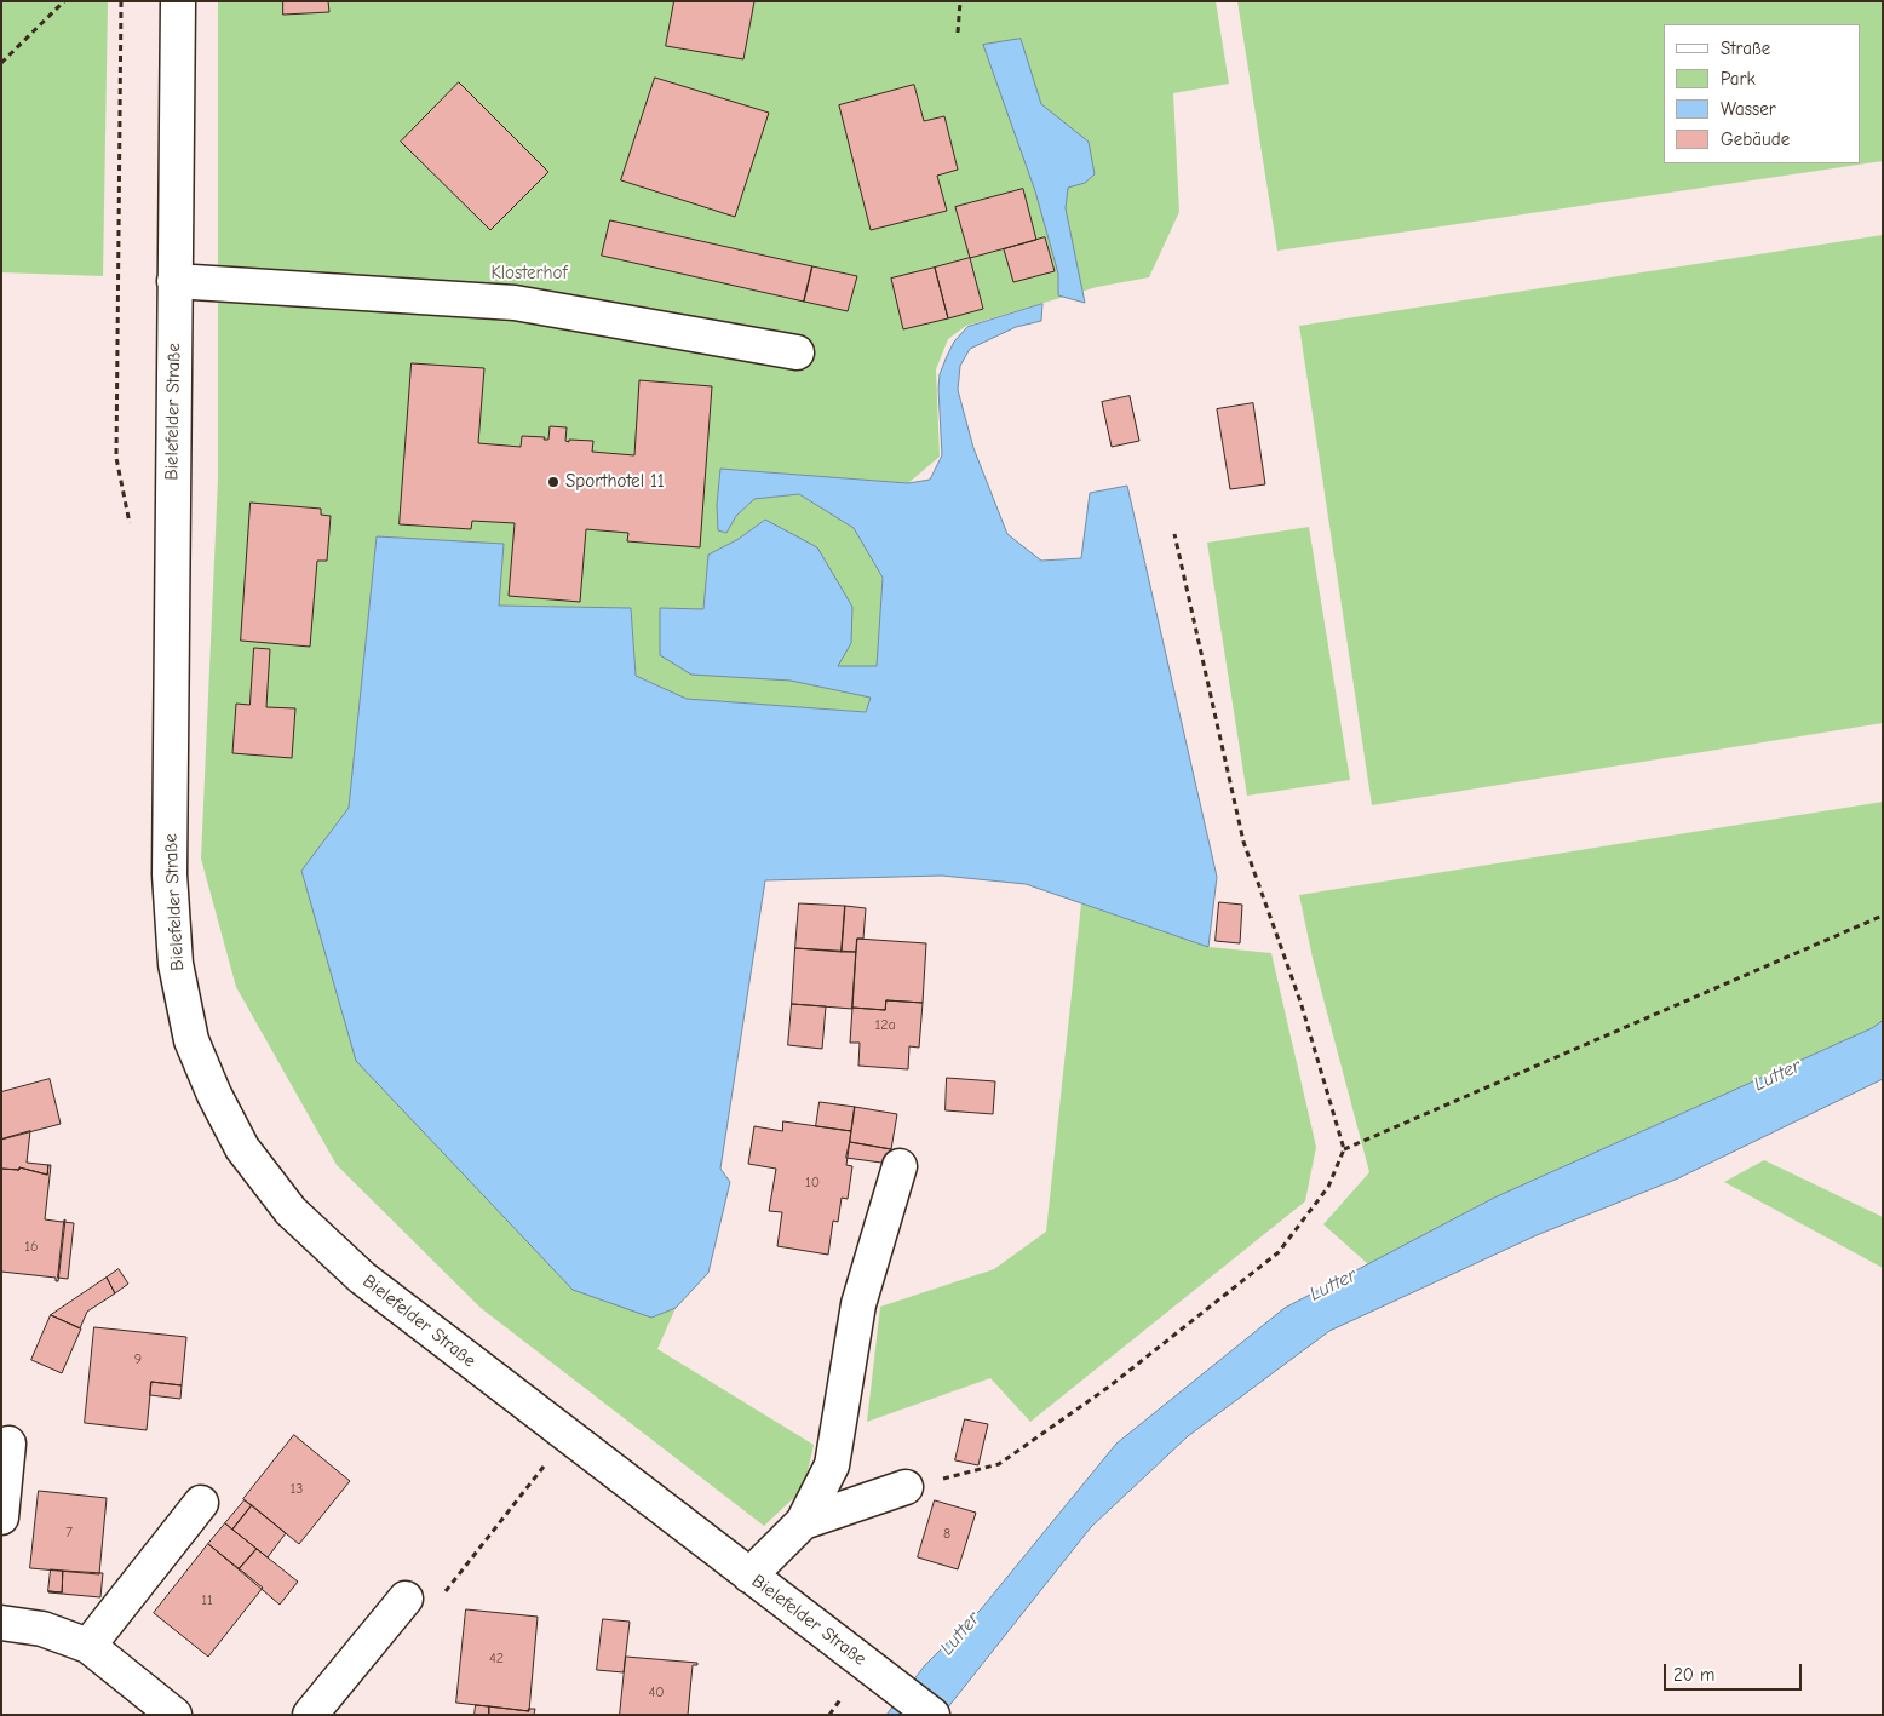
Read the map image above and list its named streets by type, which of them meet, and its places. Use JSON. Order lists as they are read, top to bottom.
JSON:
{
  "streets": {
    "street": ["Bielefelder Straße"]
  },
  "water": ["Lutter"],
  "parks": ["Klosterhof"],
  "places": ["Sporthotel 11"],
  "house_numbers": [
    "12a",
    "10",
    "16",
    "9",
    "13",
    "7",
    "8",
    "11",
    "42",
    "40"
  ],
  "legend": [
    "Straße",
    "Park",
    "Wasser",
    "Gebäude"
  ],
  "scale_bar": "20 m"
}
